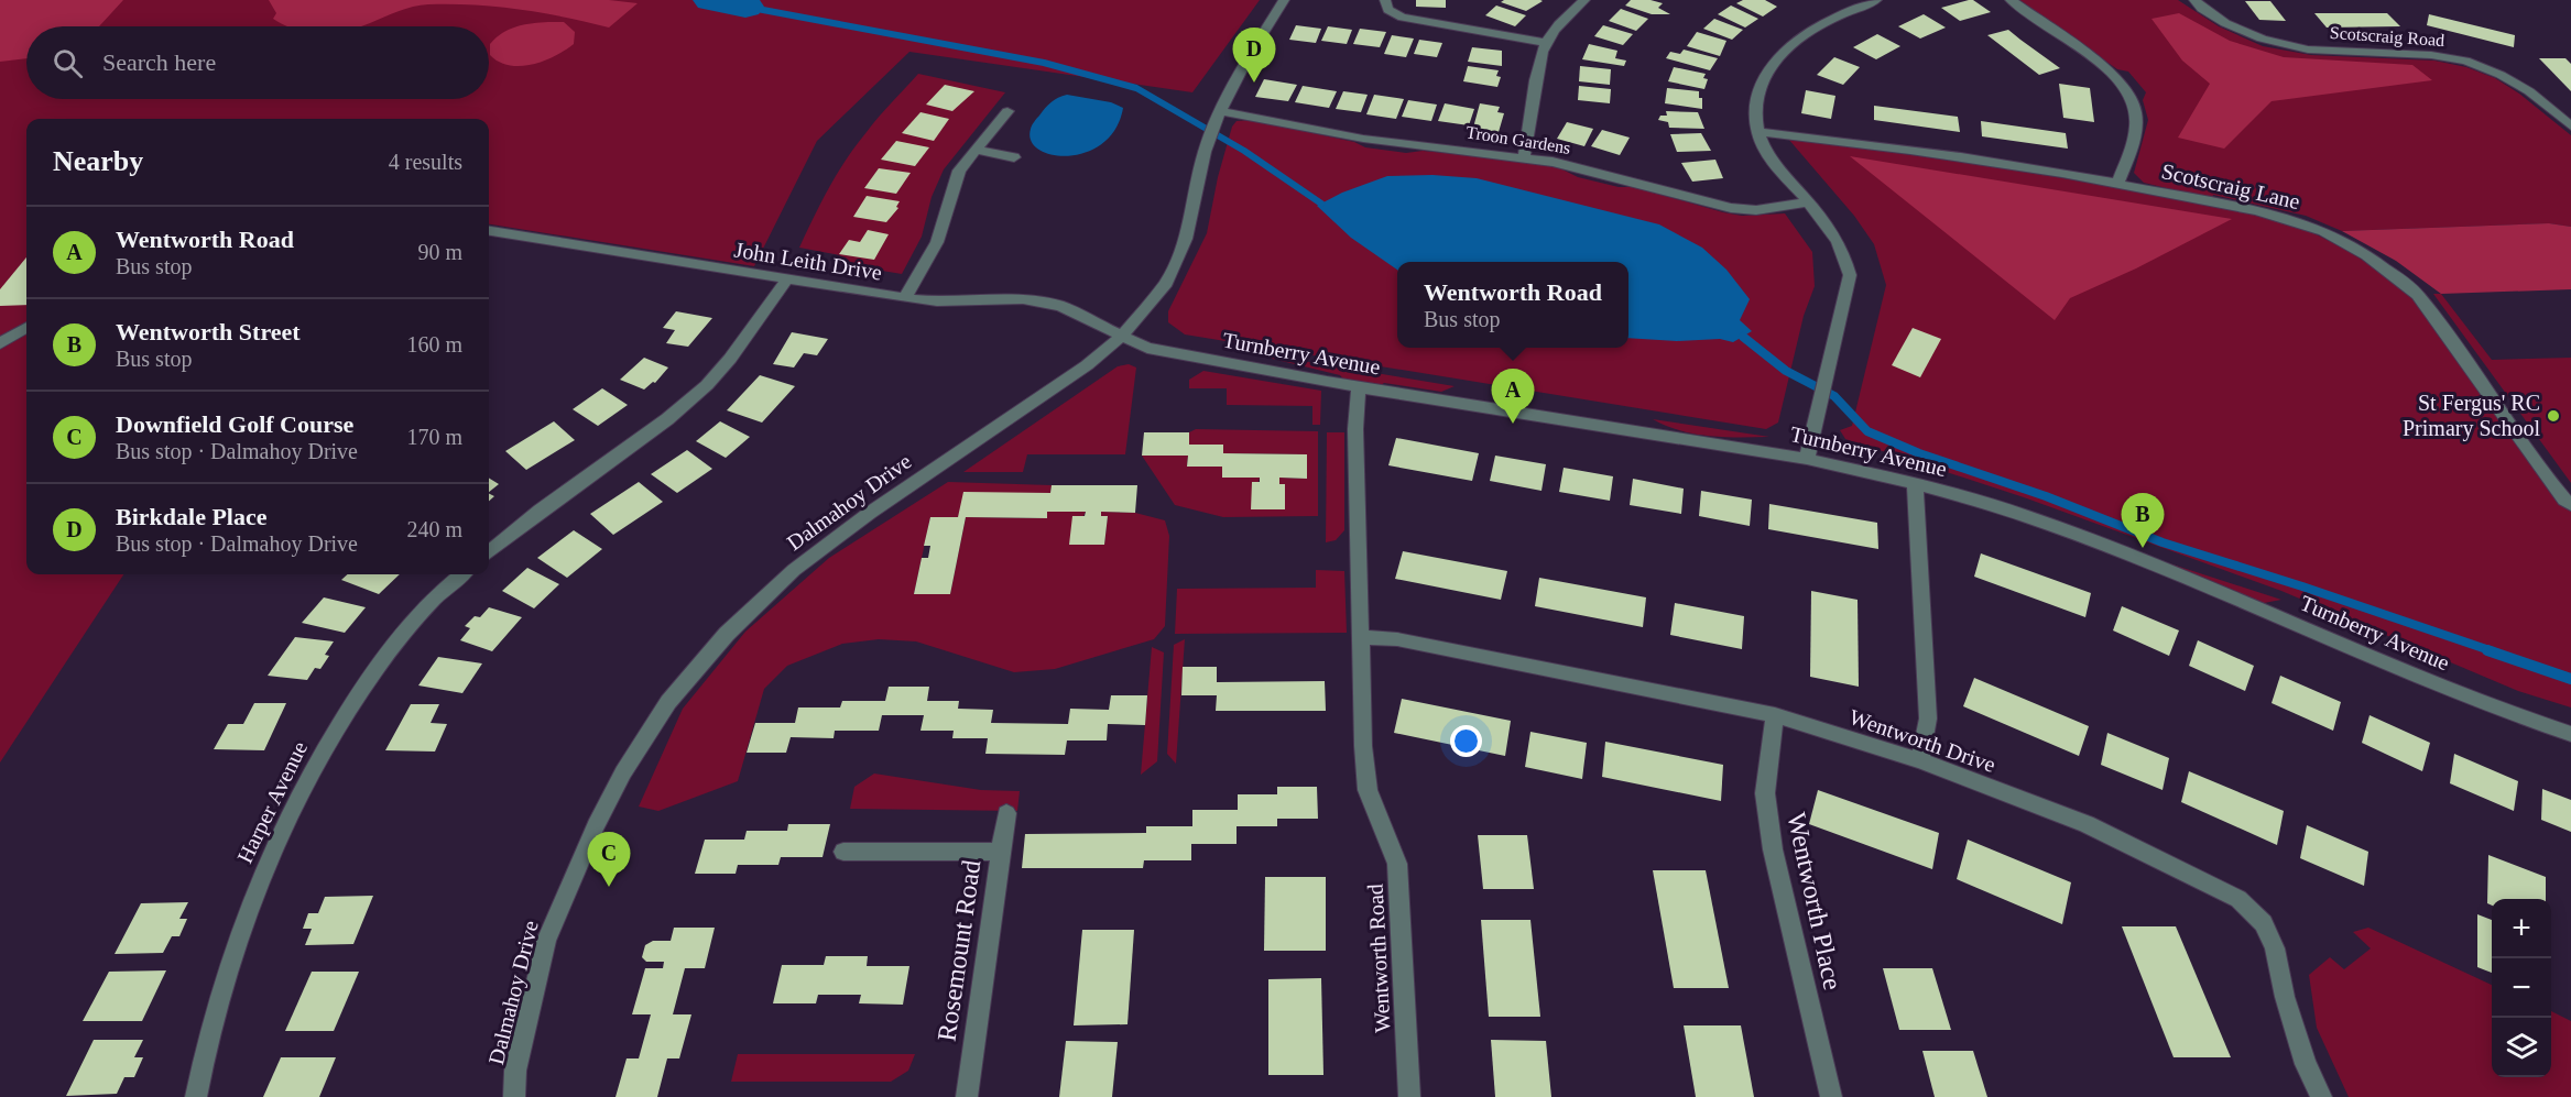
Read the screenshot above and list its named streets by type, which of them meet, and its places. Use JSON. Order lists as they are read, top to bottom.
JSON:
{
  "streets": {
    "street": [
      "Scotscraig Road",
      "Troon Gardens",
      "Scotscraig Lane",
      "John Leith Drive",
      "Turnberry Avenue",
      "Dalmahoy Drive",
      "Wentworth Drive",
      "Harper Avenue",
      "Wentworth Place",
      "Rosemount Road",
      "Wentworth Road"
    ]
  },
  "crossings": [
    ["Troon Gardens", "Dalmahoy Drive"],
    ["John Leith Drive", "Turnberry Avenue"],
    ["John Leith Drive", "Dalmahoy Drive"],
    ["Turnberry Avenue", "Dalmahoy Drive"],
    ["Turnberry Avenue", "Wentworth Road"],
    ["Wentworth Drive", "Wentworth Place"],
    ["Wentworth Drive", "Wentworth Road"]
  ],
  "places": ["St Fergus' RC Primary School"],
  "page": {
    "search": "Search here",
    "pins": [
      "D",
      "A",
      "B",
      "C"
    ],
    "heading": ["Nearby", "4 results"],
    "list": [
      {
        "mark": "A",
        "name": "Wentworth Road",
        "note": "Bus stop",
        "value": "90 m"
      },
      {
        "mark": "B",
        "name": "Wentworth Street",
        "note": "Bus stop",
        "value": "160 m"
      },
      {
        "mark": "C",
        "name": "Downfield Golf Course",
        "note": "Bus stop · Dalmahoy Drive",
        "value": "170 m"
      },
      {
        "mark": "D",
        "name": "Birkdale Place",
        "note": "Bus stop · Dalmahoy Drive",
        "value": "240 m"
      }
    ],
    "popup": ["Wentworth Road", "Bus stop"],
    "map_buttons": ["+", "−"]
  }
}
